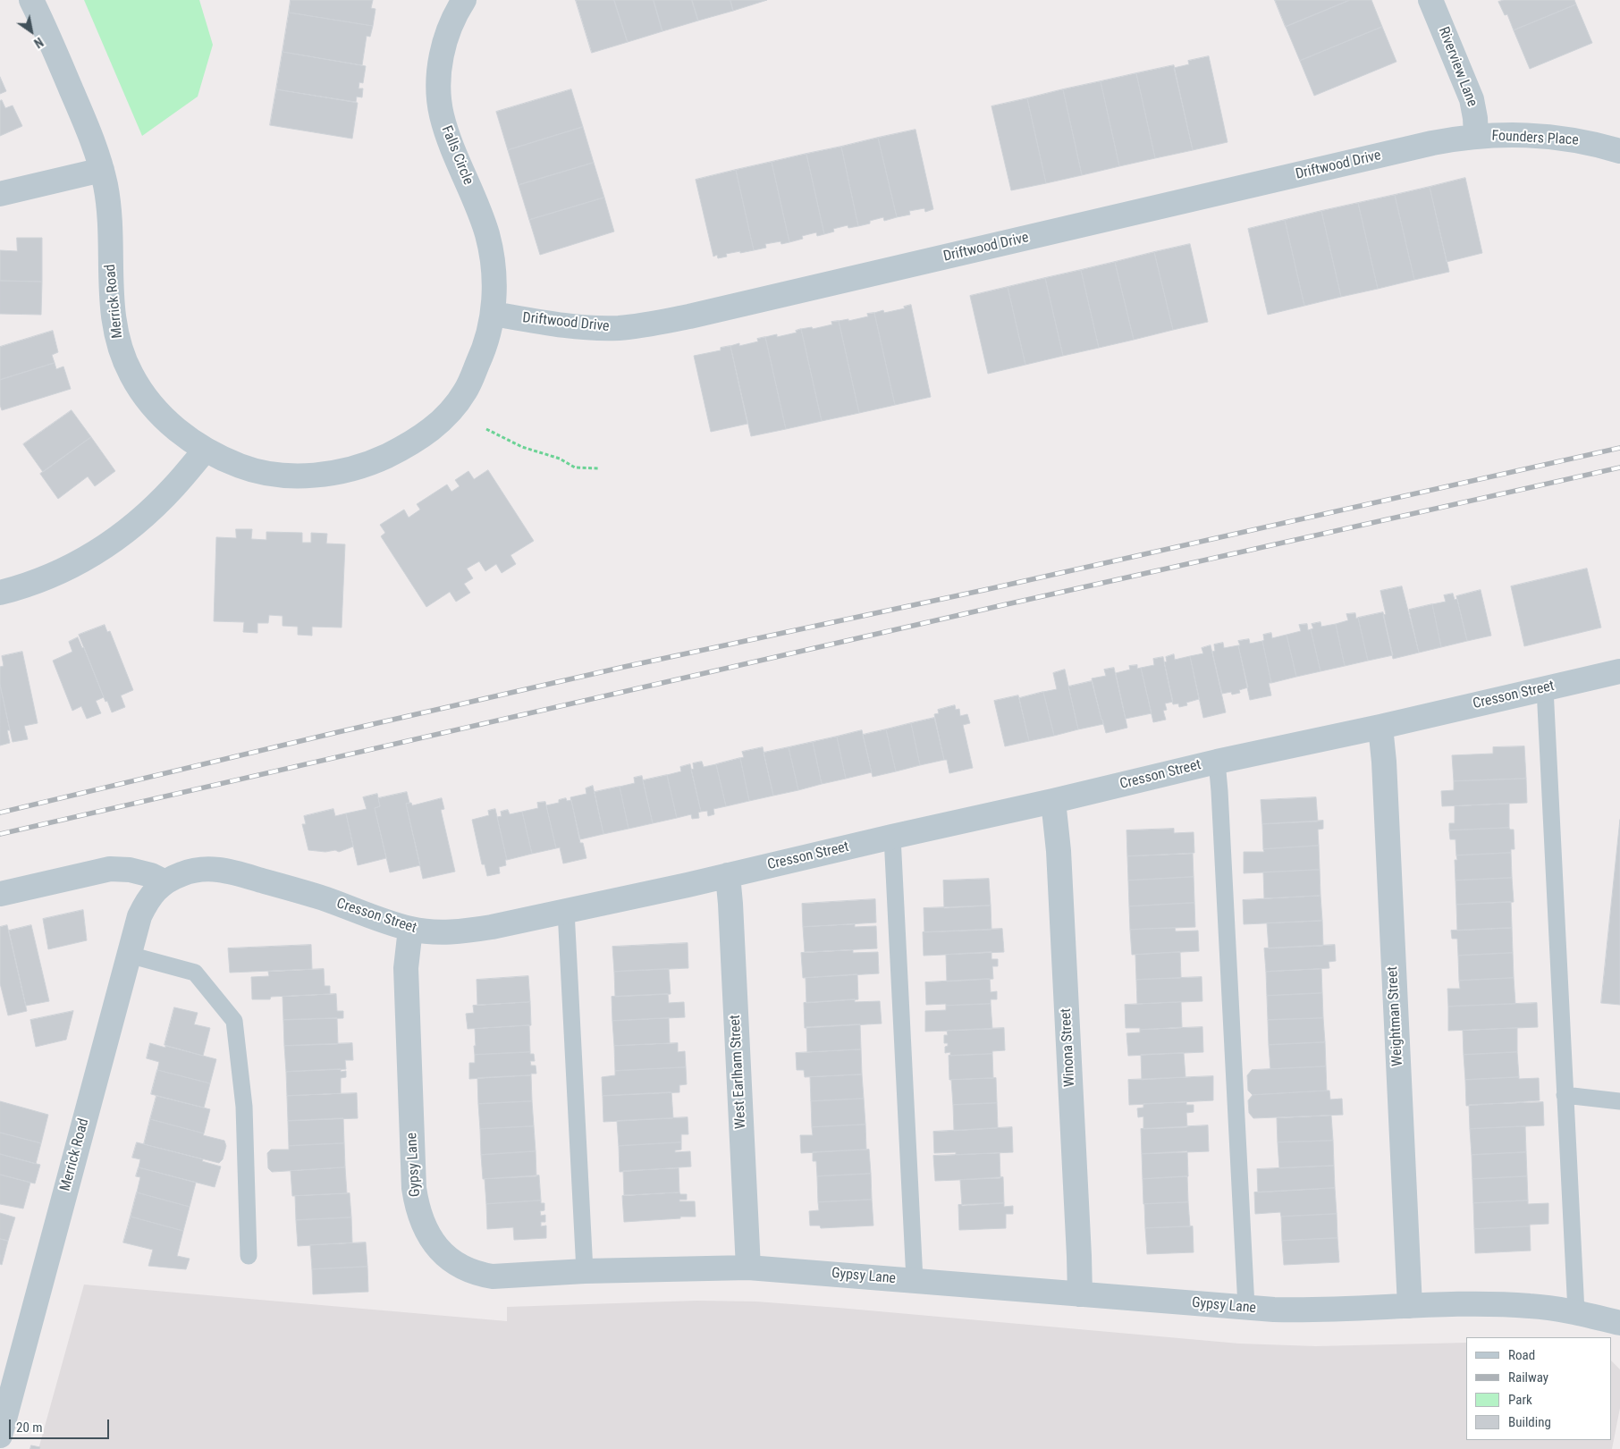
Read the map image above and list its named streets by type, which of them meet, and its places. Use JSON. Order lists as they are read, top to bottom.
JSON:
{
  "streets": {
    "street": [
      "Riverview Lane",
      "Founders Place",
      "Falls Circle",
      "Driftwood Drive",
      "Merrick Road",
      "Cresson Street",
      "Weightman Street",
      "Winona Street",
      "West Earlham Street",
      "Gypsy Lane"
    ]
  },
  "crossings": [
    ["Riverview Lane", "Founders Place"],
    ["Riverview Lane", "Driftwood Drive"],
    ["Founders Place", "Driftwood Drive"],
    ["Falls Circle", "Driftwood Drive"],
    ["Falls Circle", "Merrick Road"],
    ["Driftwood Drive", "Merrick Road"],
    ["Merrick Road", "Cresson Street"],
    ["Cresson Street", "Weightman Street"],
    ["Cresson Street", "Winona Street"],
    ["Cresson Street", "West Earlham Street"],
    ["Cresson Street", "Gypsy Lane"],
    ["Weightman Street", "Gypsy Lane"],
    ["Winona Street", "Gypsy Lane"],
    ["West Earlham Street", "Gypsy Lane"]
  ],
  "legend": [
    "Road",
    "Railway",
    "Park",
    "Building"
  ],
  "scale_bar": "20 m",
  "north": "bottom right"
}
